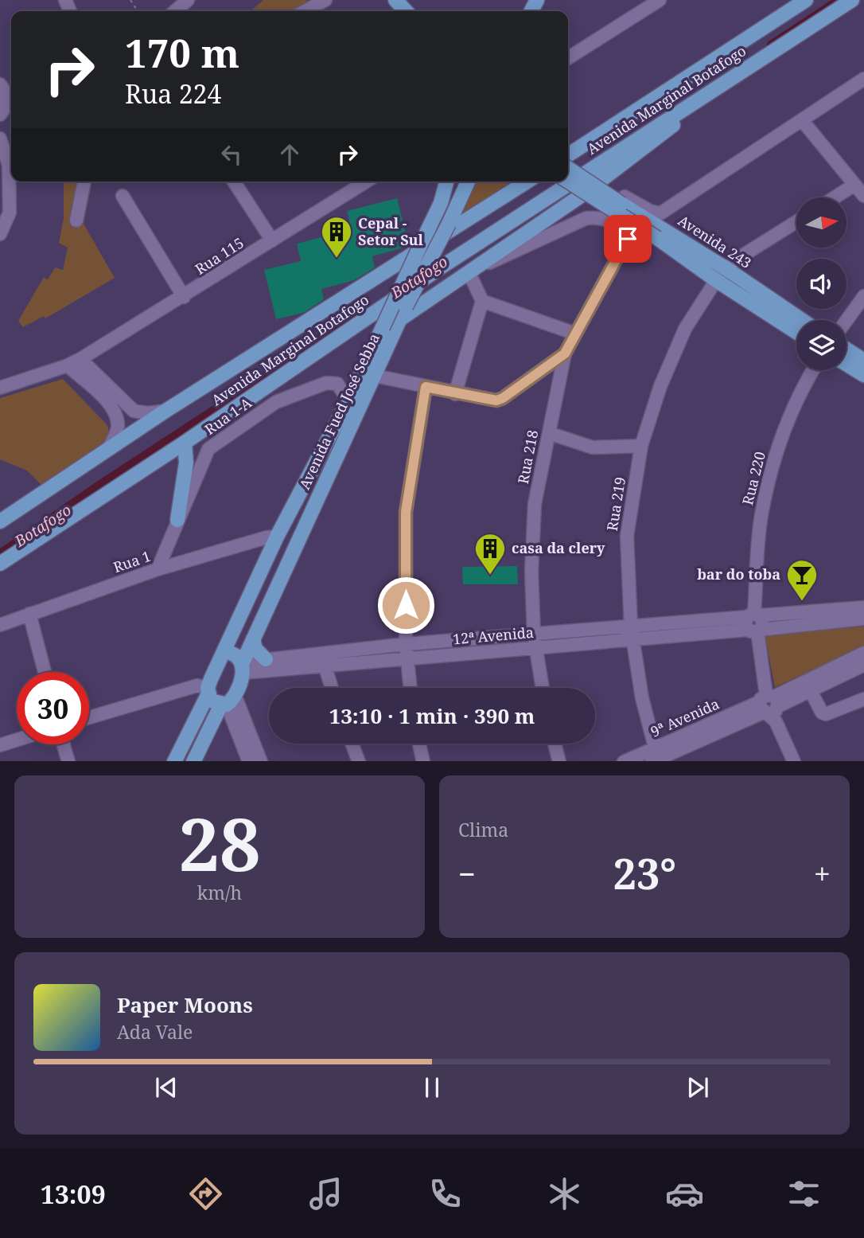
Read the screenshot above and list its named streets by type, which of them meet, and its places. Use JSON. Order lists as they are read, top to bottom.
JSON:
{
  "streets": {
    "main road": ["Avenida Marginal Botafogo", "Avenida 243", "Avenida Fued José Sebba"],
    "street": [
      "Rua 115",
      "Rua 1-A",
      "Rua 218",
      "Rua 220",
      "Rua 219",
      "Rua 1",
      "12ª Avenida",
      "9ª Avenida"
    ]
  },
  "crossings": [
    ["Avenida 243", "Rua 219"],
    ["Avenida Fued José Sebba", "Rua 1-A"],
    ["Avenida Fued José Sebba", "Rua 1"],
    ["Avenida Fued José Sebba", "12ª Avenida"],
    ["Rua 1-A", "Rua 1"],
    ["Rua 218", "12ª Avenida"],
    ["Rua 220", "12ª Avenida"],
    ["Rua 220", "9ª Avenida"],
    ["Rua 219", "12ª Avenida"],
    ["Rua 219", "9ª Avenida"]
  ],
  "water": ["Botafogo"],
  "places": {
    "building": ["Cepal - Setor Sul", "casa da clery"],
    "bar": ["bar do toba"]
  },
  "north": "right",
  "page": {
    "turn": ["170 m", "Rua 224"],
    "limit": "30",
    "trip": "13:10 · 1 min · 390 m",
    "tile": [
      ["28", "km/h"],
      "Clima"
    ],
    "heat": ["−", "23°", "+"],
    "song": ["Paper Moons", "Ada Vale"],
    "tabs": "13:09"
  }
}
